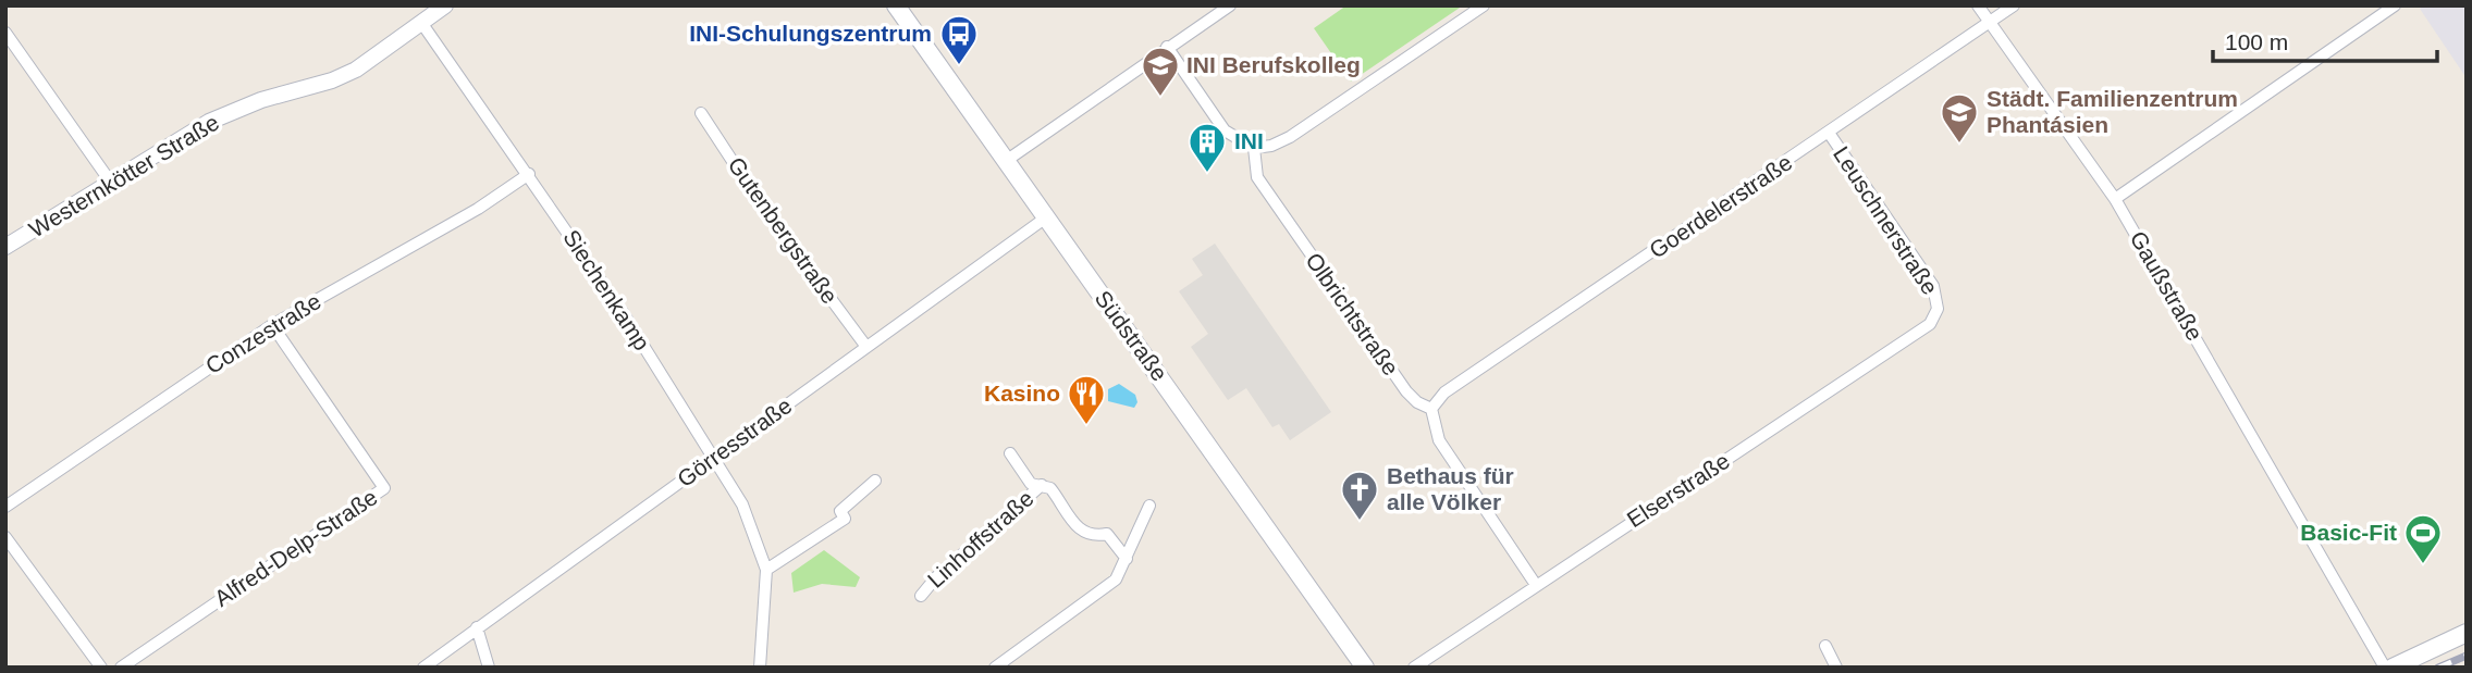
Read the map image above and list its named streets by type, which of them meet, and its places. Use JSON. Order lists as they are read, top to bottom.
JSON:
{
  "streets": {
    "main road": ["Südstraße"],
    "street": [
      "Westernkötter Straße",
      "Goerdelerstraße",
      "Leuschnerstraße",
      "Gutenbergstraße",
      "Gaußstraße",
      "Siechenkamp",
      "Olbrichtstraße",
      "Conzestraße",
      "Görresstraße",
      "Elserstraße",
      "Linhoffstraße",
      "Alfred-Delp-Straße"
    ]
  },
  "crossings": [
    ["Westernkötter Straße", "Siechenkamp"],
    ["Goerdelerstraße", "Leuschnerstraße"],
    ["Goerdelerstraße", "Gaußstraße"],
    ["Goerdelerstraße", "Olbrichtstraße"],
    ["Leuschnerstraße", "Elserstraße"],
    ["Gutenbergstraße", "Görresstraße"],
    ["Siechenkamp", "Conzestraße"],
    ["Siechenkamp", "Görresstraße"],
    ["Conzestraße", "Alfred-Delp-Straße"],
    ["Südstraße", "Görresstraße"]
  ],
  "places": {
    "bus stop": ["INI-Schulungszentrum"],
    "school or university": ["INI Berufskolleg", "Städt. Familienzentrum Phantásien"],
    "building": ["INI"],
    "restaurant": ["Kasino"],
    "church": ["Bethaus für alle Völker"],
    "sports": ["Basic-Fit"]
  },
  "scale_bar": "100 m"
}
